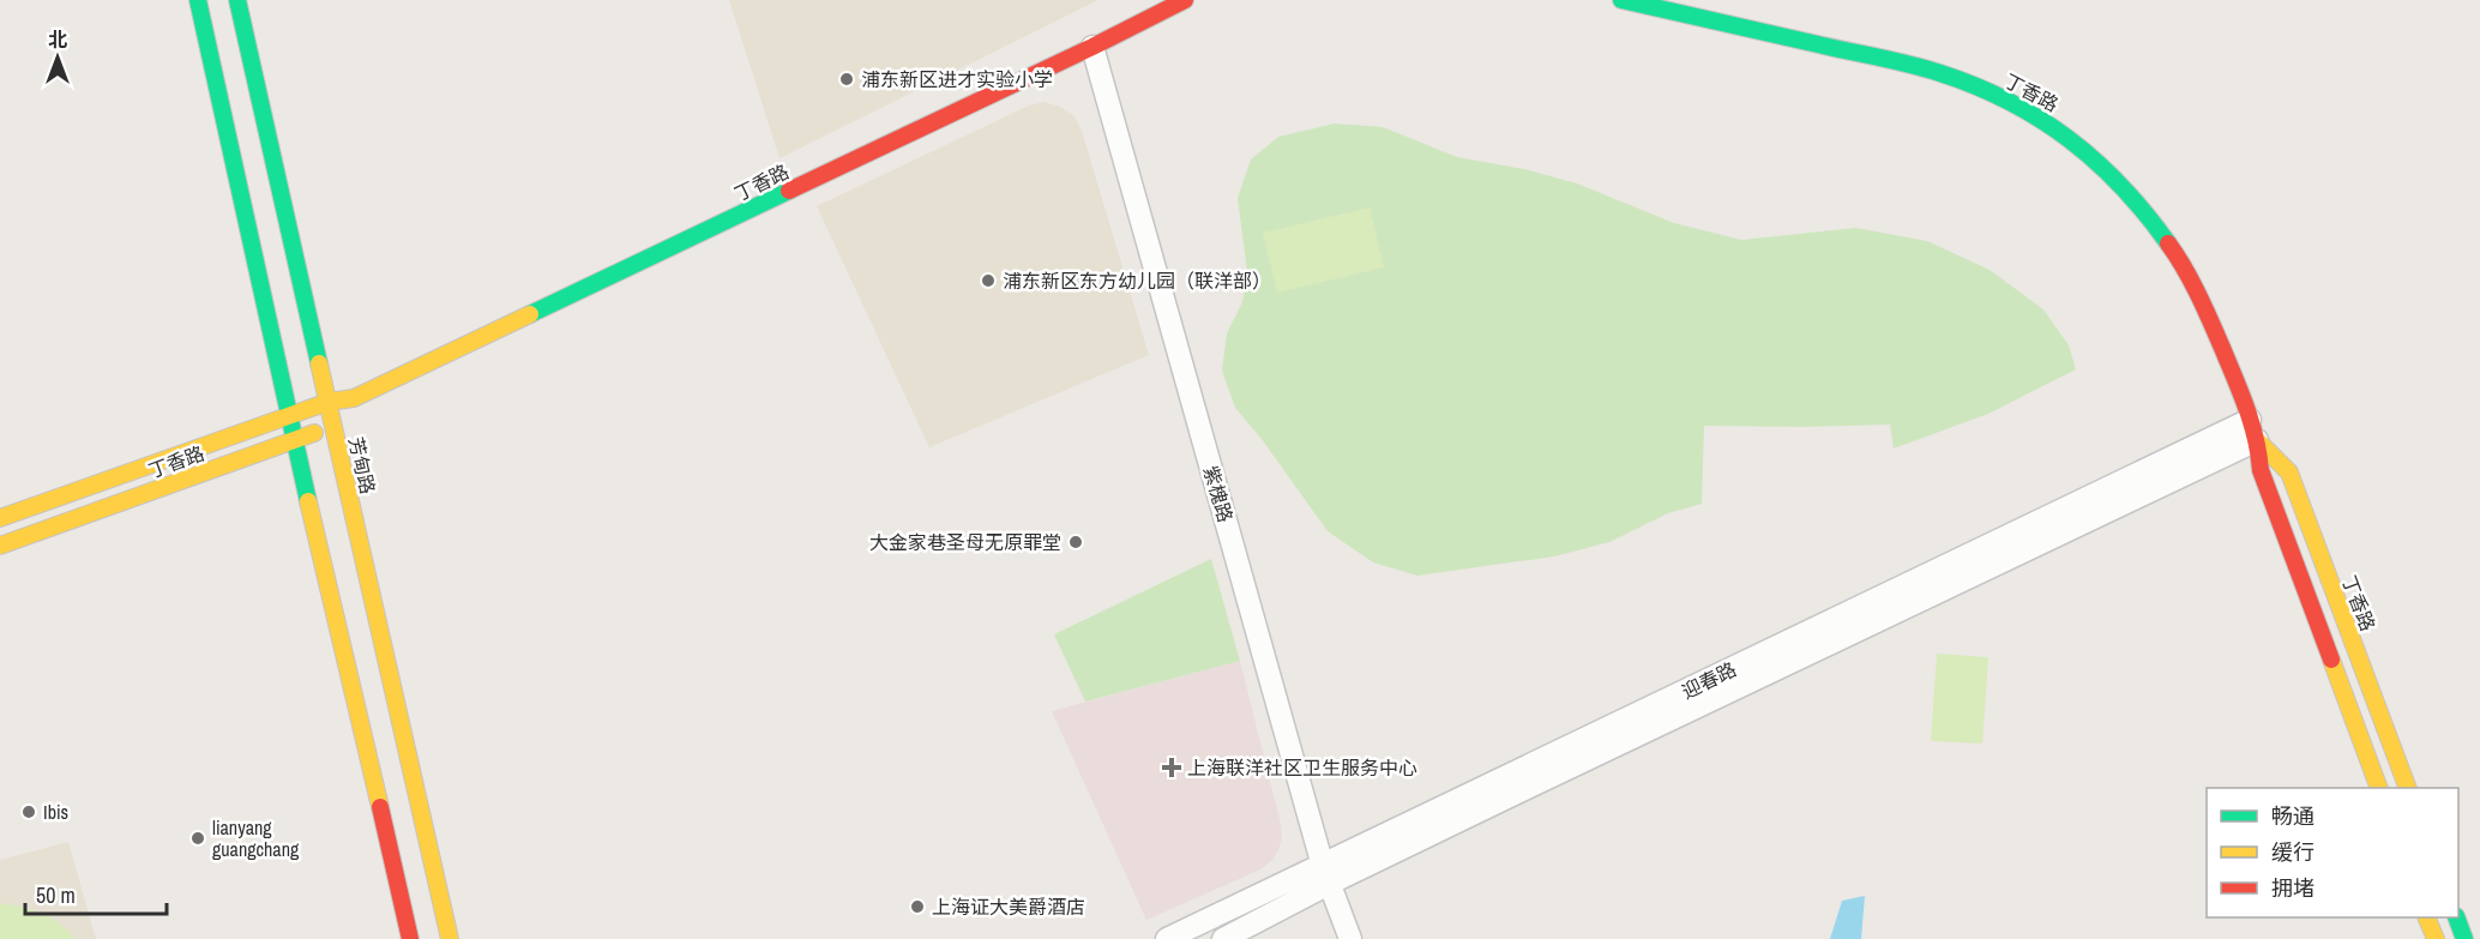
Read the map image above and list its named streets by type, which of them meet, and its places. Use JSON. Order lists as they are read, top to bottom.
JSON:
{
  "streets": {
    "street": [
      "丁香路",
      "芳甸路",
      "紫槐路",
      "迎春路"
    ]
  },
  "crossings": [
    ["丁香路", "芳甸路"],
    ["丁香路", "紫槐路"],
    ["丁香路", "迎春路"],
    ["紫槐路", "迎春路"]
  ],
  "places": {
    "other": [
      "浦东新区进才实验小学",
      "浦东新区东方幼儿园（联洋部）",
      "大金家巷圣母无原罪堂",
      "Ibis",
      "lianyang guangchang",
      "上海证大美爵酒店"
    ],
    "health": ["上海联洋社区卫生服务中心"]
  },
  "legend": ["畅通", "缓行", "拥堵"],
  "scale_bar": "50 m",
  "north": "top"
}
